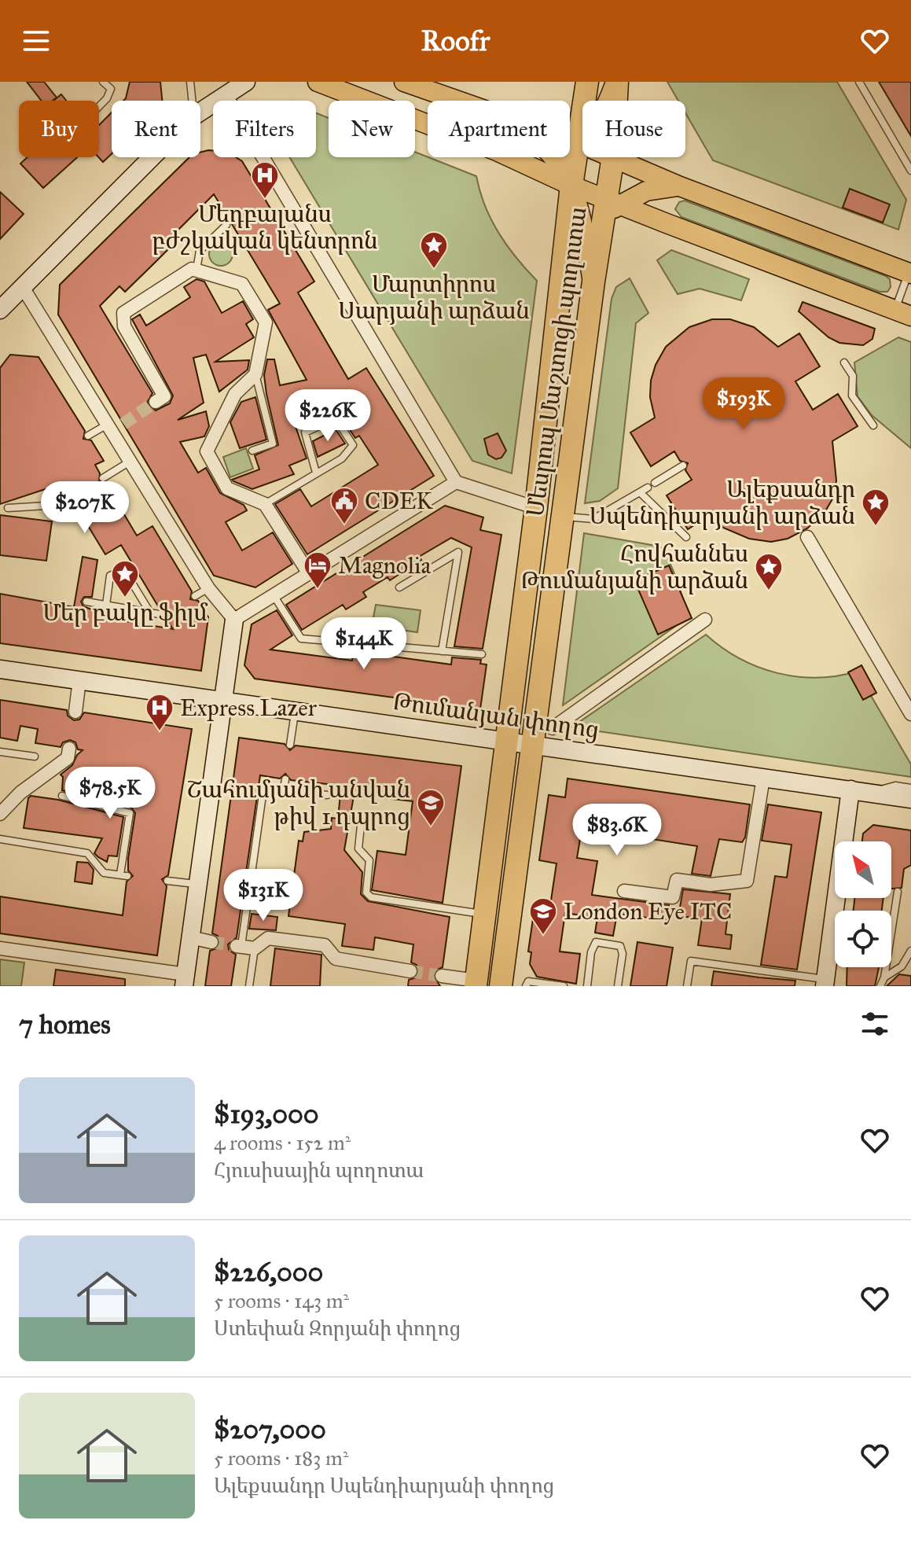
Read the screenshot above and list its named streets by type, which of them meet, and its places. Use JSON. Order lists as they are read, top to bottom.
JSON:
{
  "streets": {
    "highway": ["Մեսրոպ Մաշտոցի պողոտա"],
    "street": ["Թումանյան փողոց"]
  },
  "crossings": [
    ["Մեսրոպ Մաշտոցի պողոտա", "Թումանյան փողոց"]
  ],
  "places": {
    "hospital": ["Մեդբալանս բժշկական կենտրոն", "Express Lazer"],
    "place": [
      "Մարտիրոս Սարյանի արձան",
      "Ալեքսանդր Սպենդիարյանի արձան",
      "Հովհաննես Թումանյանի արձան",
      "Մեր բակը ֆիլմ"
    ],
    "public building": ["CDEK"],
    "hotel": ["Magnolia"],
    "school or university": ["Շահումյանի անվան թիվ 1 դպրոց", "London Eye ITC"]
  },
  "north": "top left",
  "page": {
    "header": "Roofr",
    "chip": [
      "Buy",
      "Rent",
      "Filters",
      "New",
      "Apartment",
      "House"
    ],
    "price": [
      "$193K",
      "$226K",
      "$207K",
      "$144K",
      "$78.5K",
      "$83.6K",
      "$131K"
    ],
    "heading": "7 homes",
    "list": [
      {
        "name": "$193,000",
        "note": "4 rooms · 152 m² · Հյուսիսային պողոտա"
      },
      {
        "name": "$226,000",
        "note": "5 rooms · 143 m² · Ստեփան Զորյանի փողոց"
      },
      {
        "name": "$207,000",
        "note": "5 rooms · 183 m² · Ալեքսանդր Սպենդիարյանի փողոց"
      }
    ]
  }
}
